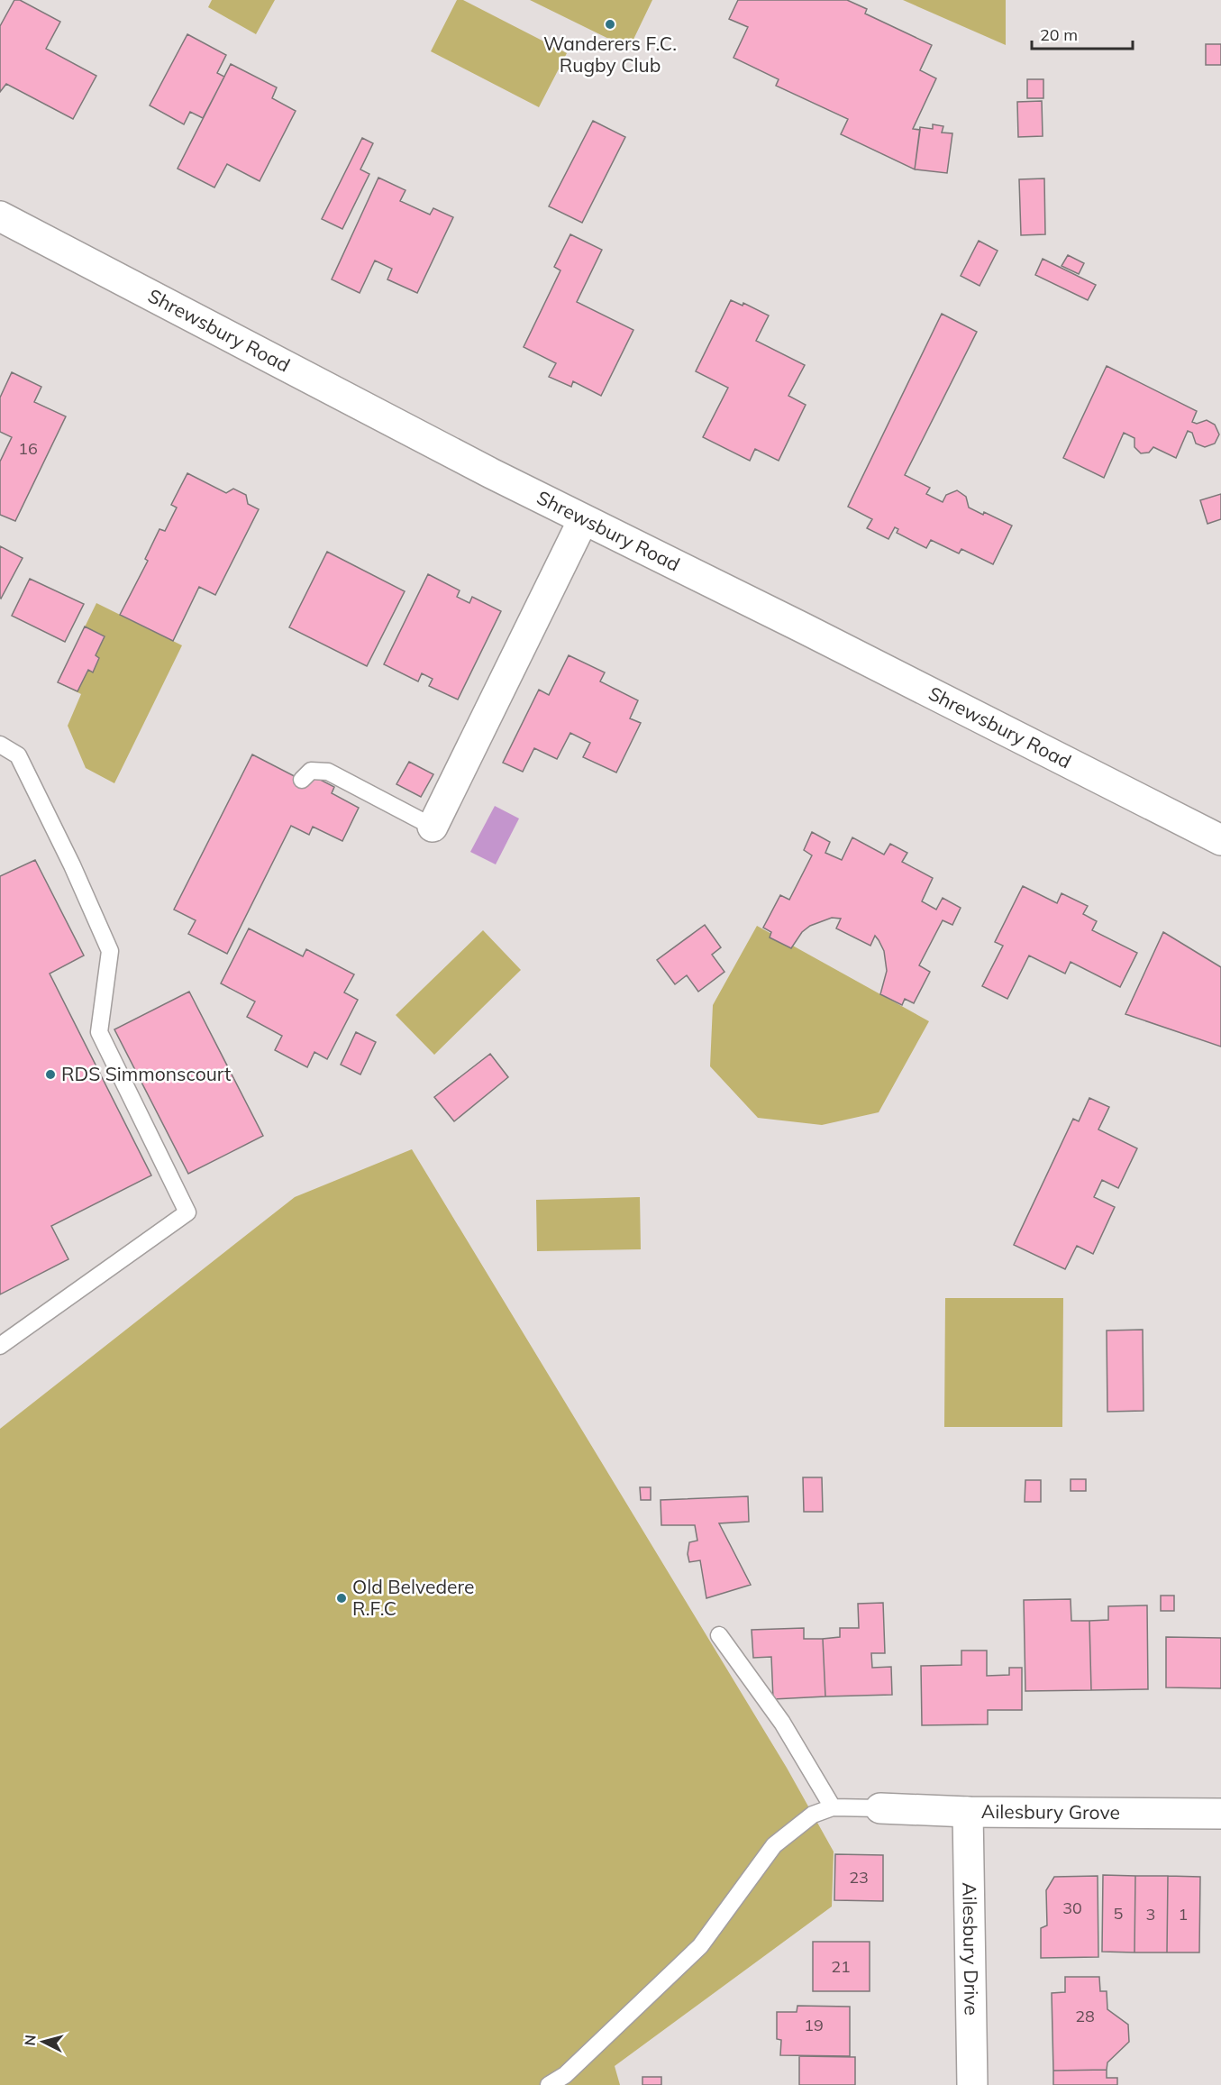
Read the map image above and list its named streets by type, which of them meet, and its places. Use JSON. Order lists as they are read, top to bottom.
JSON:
{
  "streets": {
    "street": ["Shrewsbury Road", "Ailesbury Grove", "Ailesbury Drive"]
  },
  "crossings": [
    ["Ailesbury Grove", "Ailesbury Drive"]
  ],
  "places": ["Wanderers F.C. Rugby Club", "RDS Simmonscourt", "Old Belvedere R.F.C"],
  "house_numbers": [
    "16",
    "23",
    "30",
    "5",
    "3",
    "1",
    "21",
    "28",
    "19"
  ],
  "scale_bar": "20 m",
  "north": "left"
}
